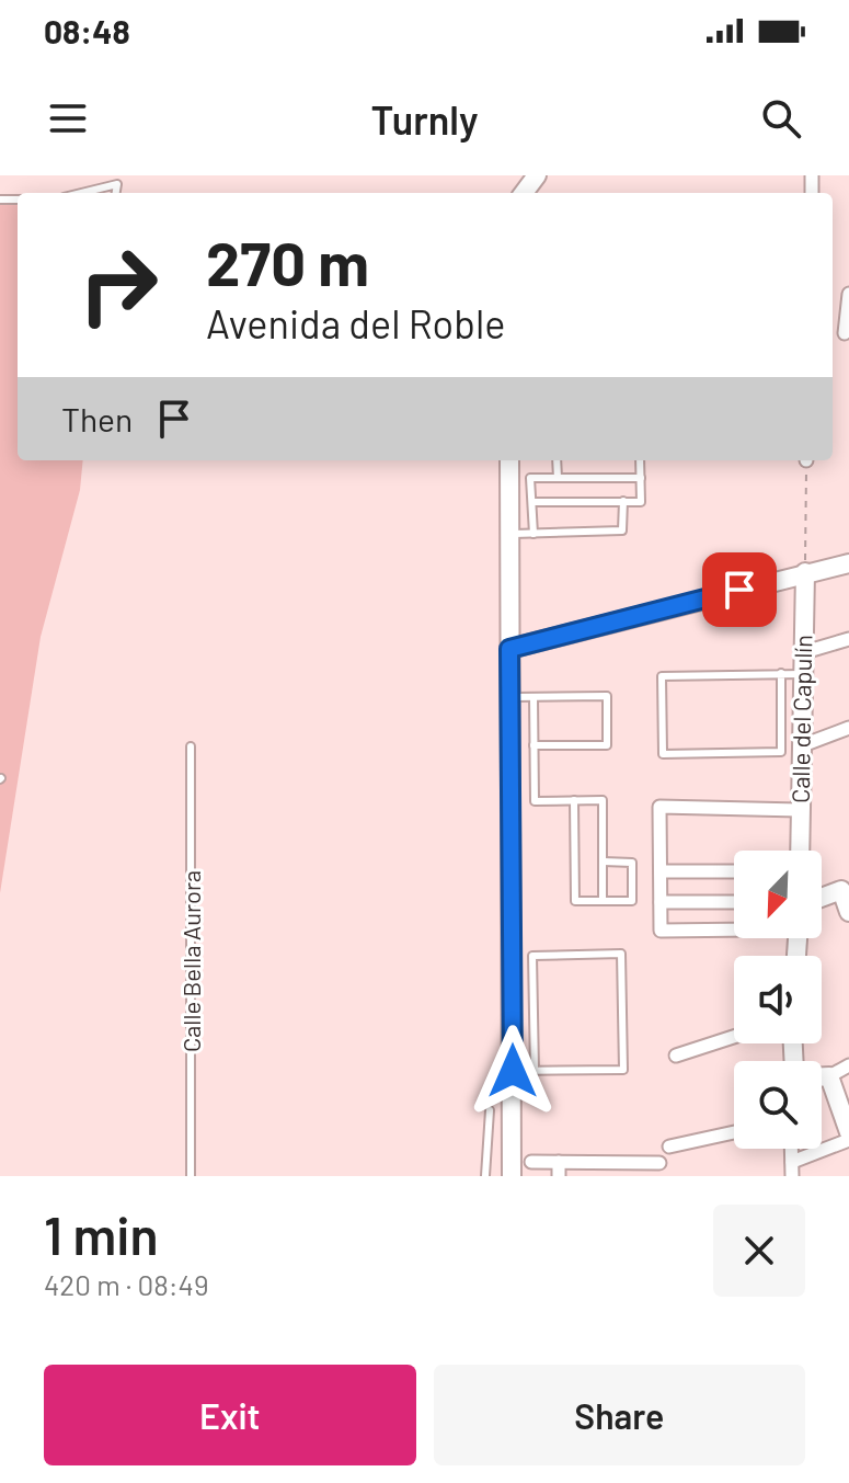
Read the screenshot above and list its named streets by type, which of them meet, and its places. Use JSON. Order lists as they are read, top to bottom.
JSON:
{
  "streets": {
    "street": ["Calle del Capulín"],
    "lane": ["Calle Bella Aurora"]
  },
  "north": "bottom left",
  "page": {
    "status": "08:48",
    "header": "Turnly",
    "turn": ["270 m", "Avenida del Roble"],
    "then": "Then",
    "heading": ["1 min", "420 m · 08:49"],
    "buttons": ["Exit", "Share"]
  }
}
